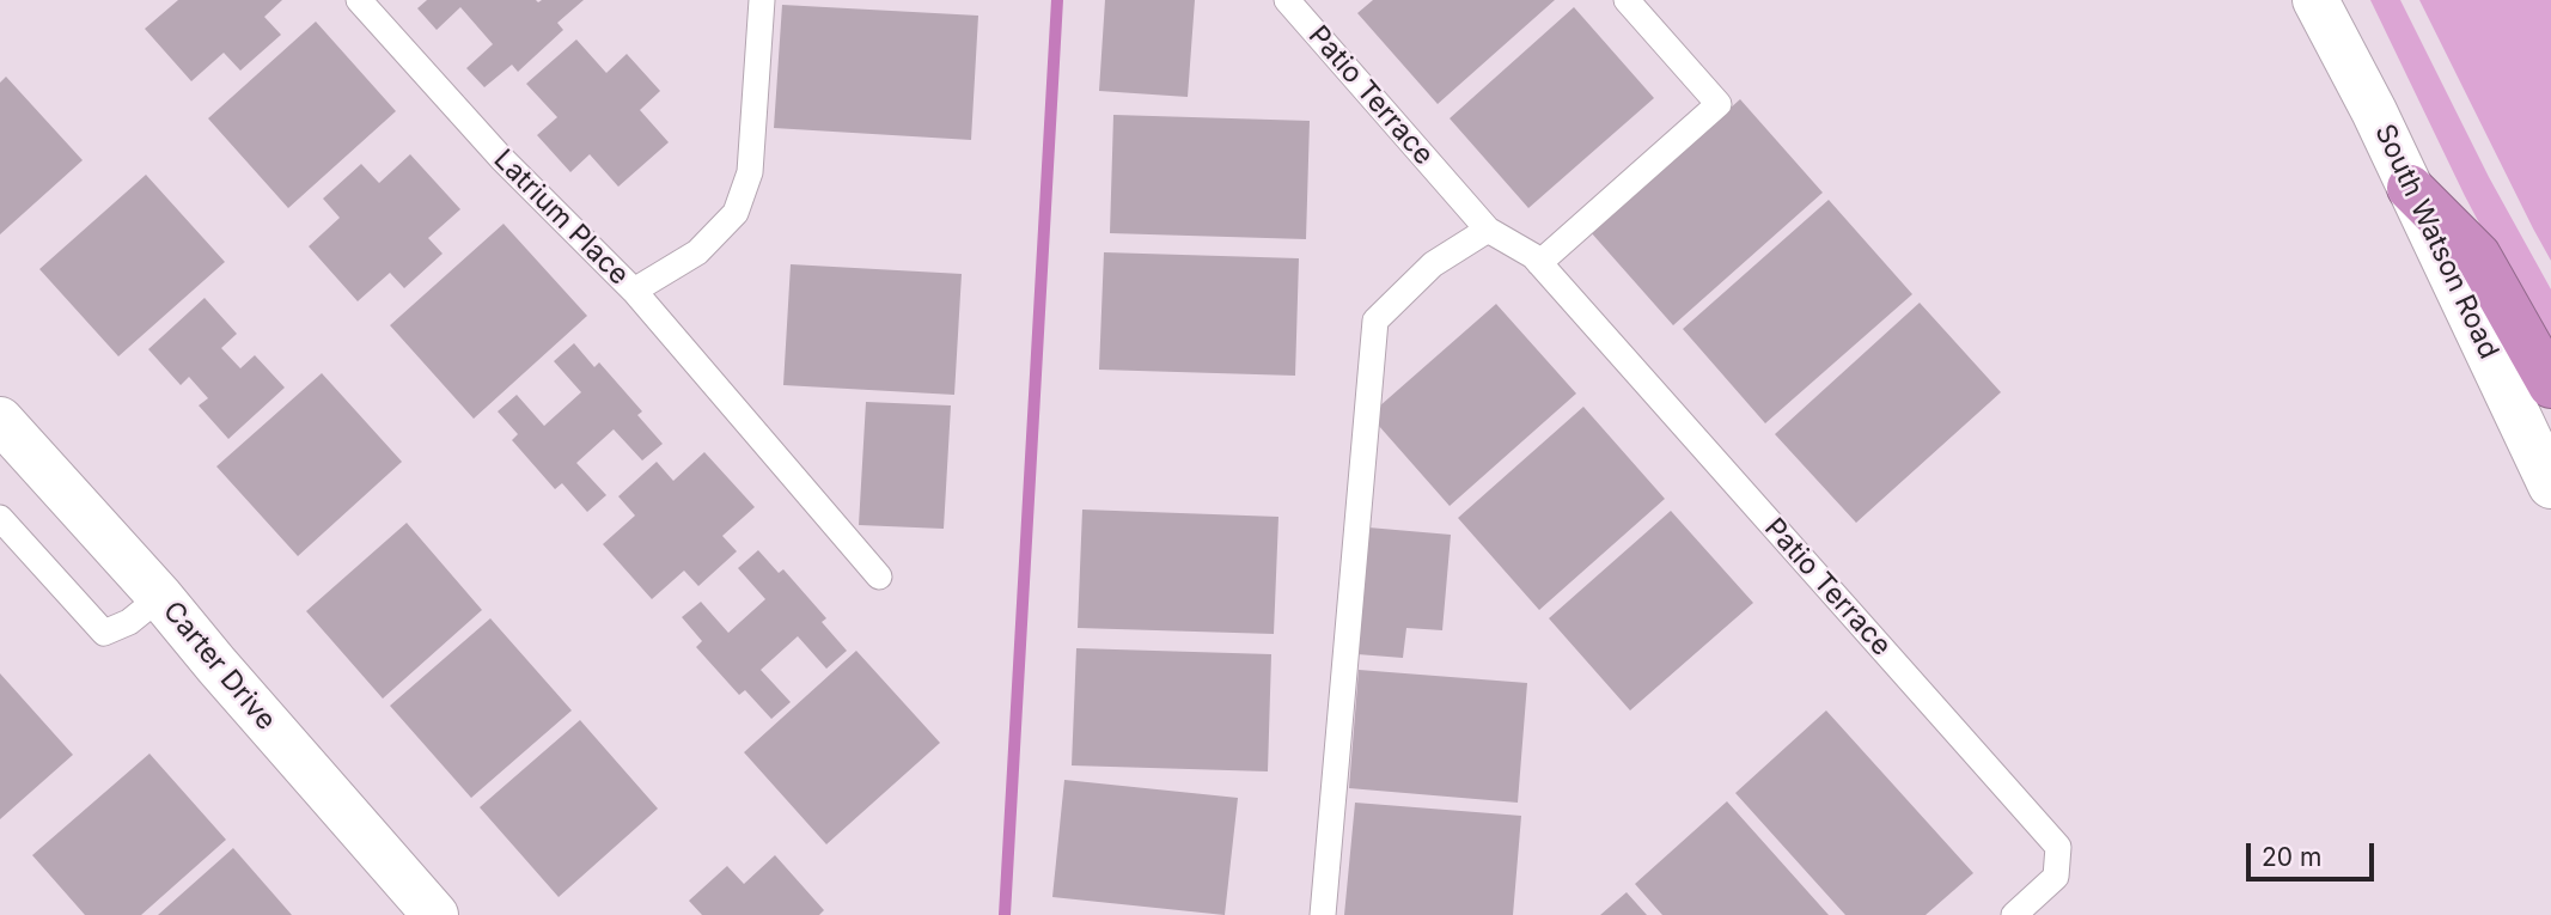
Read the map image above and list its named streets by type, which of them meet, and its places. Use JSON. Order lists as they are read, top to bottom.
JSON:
{
  "streets": {
    "street": ["South Watson Road", "Carter Drive"],
    "lane": ["Patio Terrace", "Latrium Place"]
  },
  "scale_bar": "20 m"
}
